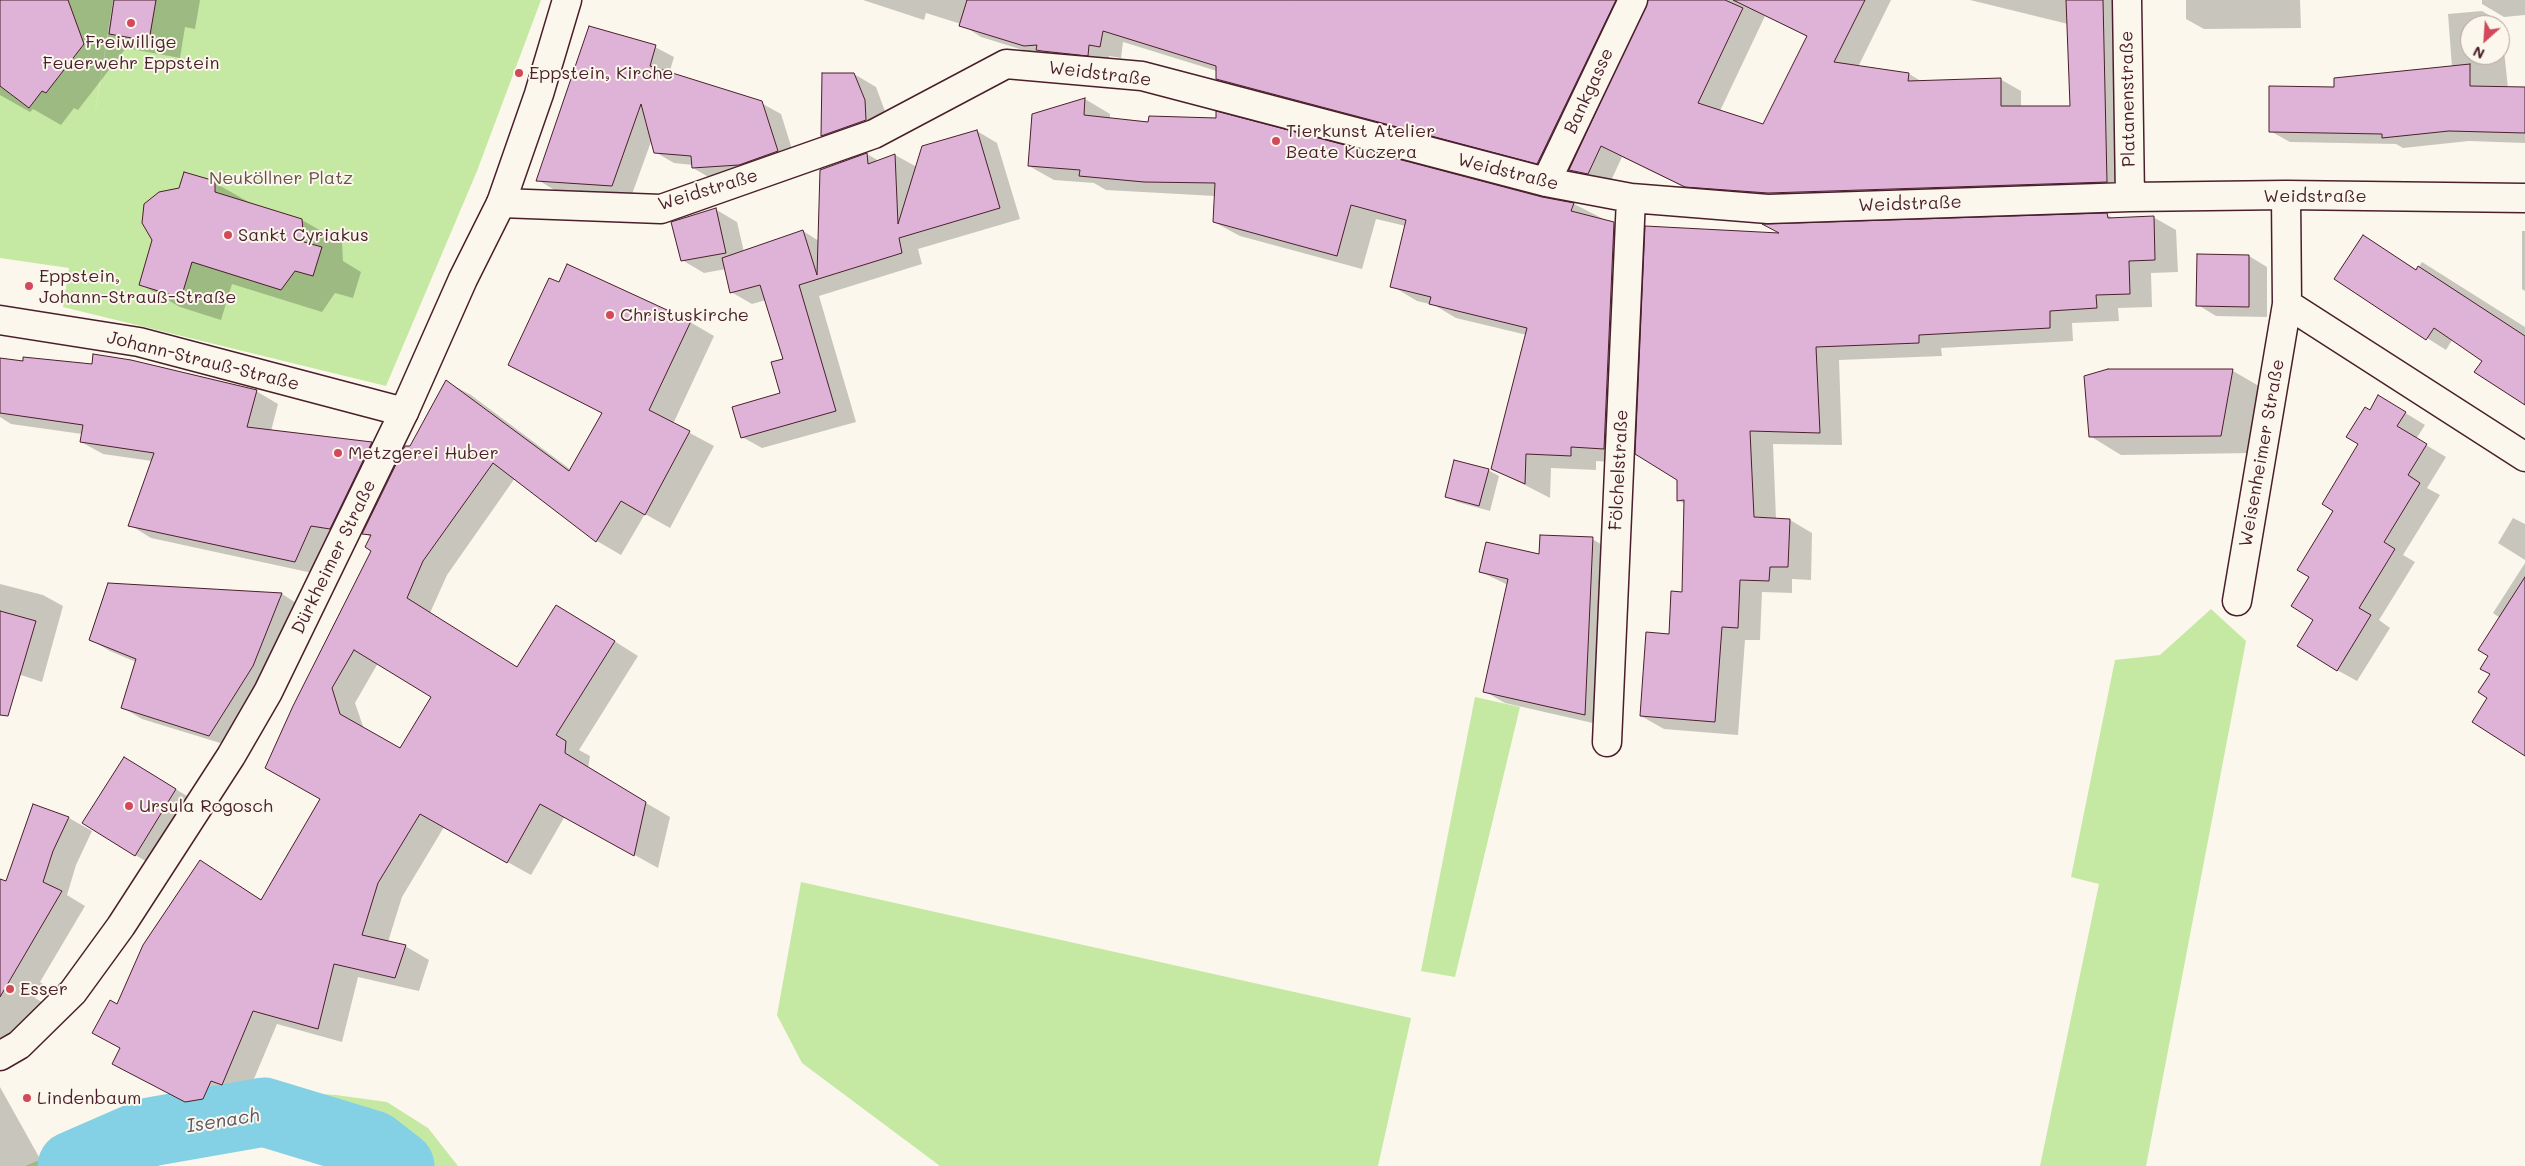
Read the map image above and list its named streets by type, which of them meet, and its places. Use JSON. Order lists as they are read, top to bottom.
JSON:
{
  "streets": {
    "street": [
      "Weidstraße",
      "Bankgasse",
      "Platanenstraße",
      "Johann-Strauß-Straße",
      "Weisenheimer Straße",
      "Fölchelstraße",
      "Dürkheimer Straße"
    ]
  },
  "crossings": [
    ["Weidstraße", "Bankgasse"],
    ["Weidstraße", "Platanenstraße"],
    ["Weidstraße", "Weisenheimer Straße"],
    ["Weidstraße", "Fölchelstraße"],
    ["Weidstraße", "Dürkheimer Straße"],
    ["Johann-Strauß-Straße", "Dürkheimer Straße"]
  ],
  "water": ["Isenach"],
  "parks": ["Neuköllner Platz"],
  "places": [
    "Freiwillige Feuerwehr Eppstein",
    "Eppstein, Kirche",
    "Tierkunst Atelier Beate Kuczera",
    "Sankt Cyriakus",
    "Eppstein, Johann-Strauß-Straße",
    "Christuskirche",
    "Metzgerei Huber",
    "Ursula Rogosch",
    "Esser",
    "Lindenbaum"
  ],
  "north": "bottom left"
}
